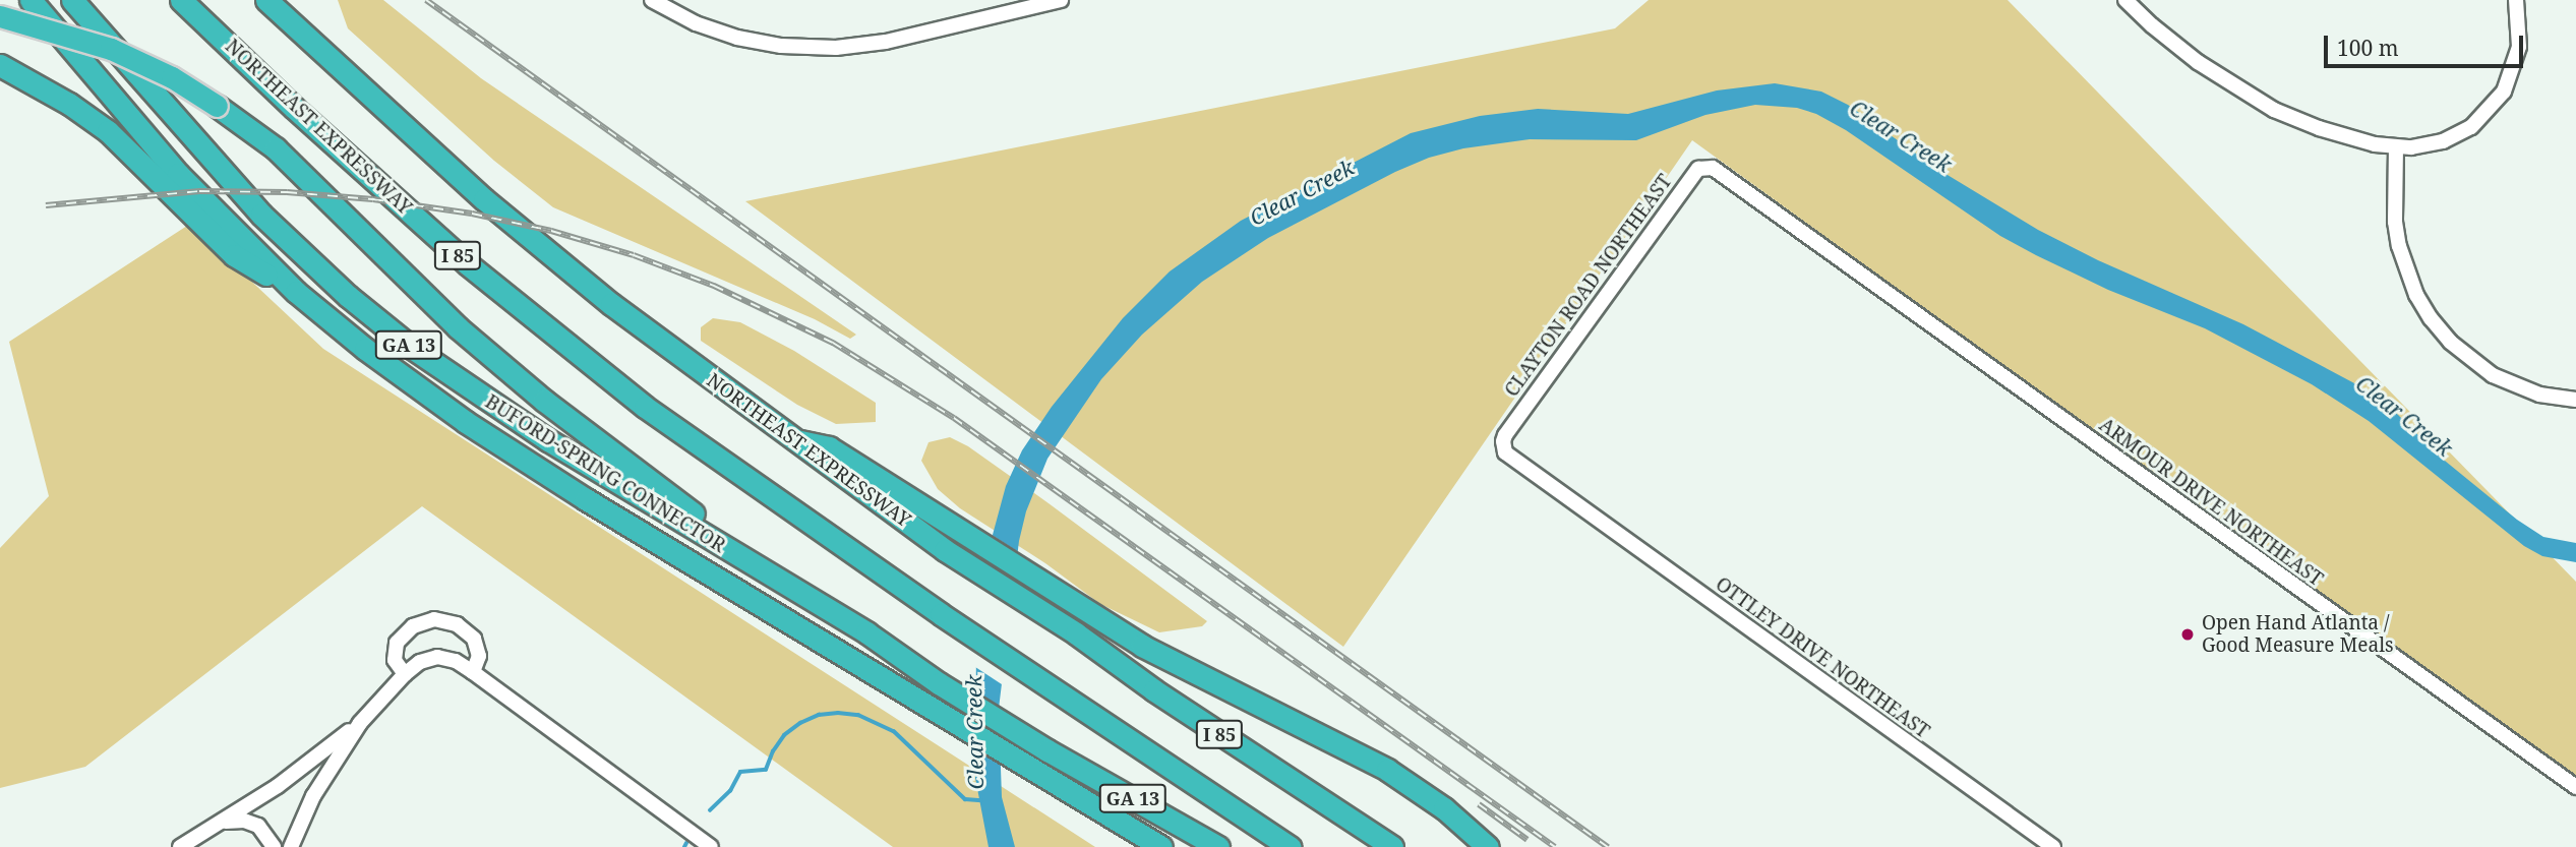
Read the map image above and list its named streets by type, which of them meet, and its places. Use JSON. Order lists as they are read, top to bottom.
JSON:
{
  "streets": {
    "highway": [
      "NORTHEAST EXPRESSWAY",
      "I 85",
      "GA 13",
      "BUFORD-SPRING CONNECTOR"
    ],
    "street": ["CLAYTON ROAD NORTHEAST", "ARMOUR DRIVE NORTHEAST", "OTTLEY DRIVE NORTHEAST"]
  },
  "crossings": [
    ["CLAYTON ROAD NORTHEAST", "ARMOUR DRIVE NORTHEAST"],
    ["CLAYTON ROAD NORTHEAST", "OTTLEY DRIVE NORTHEAST"]
  ],
  "water": ["Clear Creek"],
  "places": ["Open Hand Atlanta / Good Measure Meals"],
  "scale_bar": "100 m"
}
